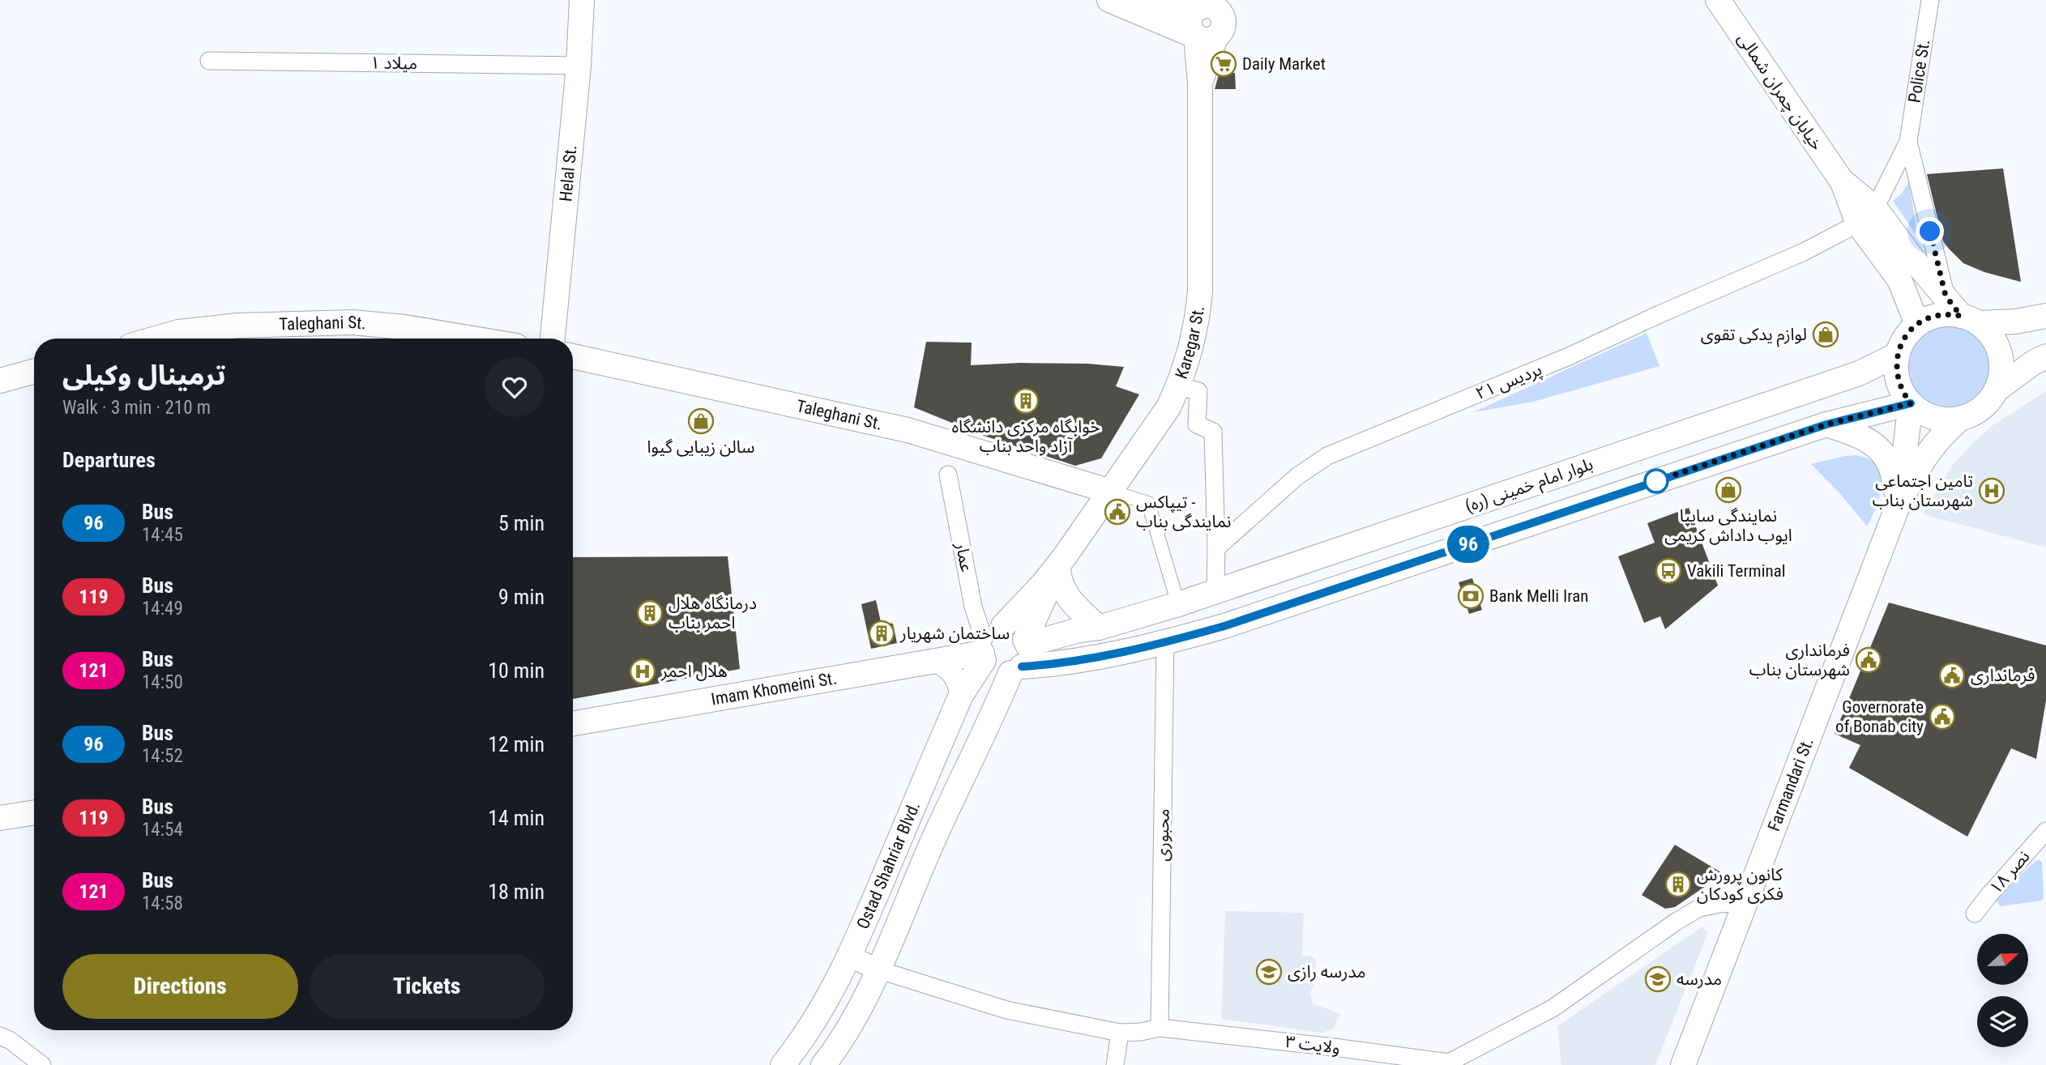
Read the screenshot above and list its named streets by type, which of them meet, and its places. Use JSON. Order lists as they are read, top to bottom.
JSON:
{
  "streets": {
    "main road": [
      "خیابان چمران شمالی",
      "Helal St.",
      "Taleghani St.",
      "Karegar St.",
      "بلوار امام خمینی (ره)",
      "Imam Khomeini St.",
      "Farmandari St.",
      "Ostad Shahriar Blvd."
    ],
    "street": [
      "میلاد ۱",
      "Police St.",
      "پردیس ۲۱",
      "عمار",
      "محبوری",
      "نصر ۱۸",
      "ولایت ۳"
    ]
  },
  "crossings": [
    ["میلاد ۱", "Helal St."],
    ["Police St.", "خیابان چمران شمالی"],
    ["Police St.", "پردیس ۲۱"],
    ["خیابان چمران شمالی", "پردیس ۲۱"],
    ["خیابان چمران شمالی", "بلوار امام خمینی (ره)"],
    ["خیابان چمران شمالی", "Farmandari St."],
    ["Taleghani St.", "Karegar St."],
    ["Karegar St.", "Ostad Shahriar Blvd."],
    ["بلوار امام خمینی (ره)", "Farmandari St."],
    ["بلوار امام خمینی (ره)", "Ostad Shahriar Blvd."],
    ["عمار", "Imam Khomeini St."],
    ["عمار", "Ostad Shahriar Blvd."],
    ["Imam Khomeini St.", "Ostad Shahriar Blvd."],
    ["Farmandari St.", "ولایت ۳"],
    ["محبوری", "ولایت ۳"],
    ["Ostad Shahriar Blvd.", "ولایت ۳"]
  ],
  "places": {
    "supermarket": ["Daily Market"],
    "shop": ["لوازم یدکی تقوی", "سالن زیبایی گیوا", "نمایندگی سایپا ایوب داداش کریمی"],
    "building": [
      "خوابگاه مرکزی دانشگاه آزاد واحد بناب",
      "درمانگاه هلال احمر بناب",
      "ساختمان شهریار",
      "کانون پرورش فکری کودکان"
    ],
    "hospital": ["تامین اجتماعی شهرستان بناب", "هلال احمر"],
    "public building": [
      "تیپاکس - نمایندگی بناب",
      "فرمانداری شهرستان بناب",
      "فرمانداری",
      "Governorate of Bonab city"
    ],
    "bus stop": ["Vakili Terminal"],
    "bank": ["Bank Melli Iran"],
    "school or university": ["مدرسه رازی", "مدرسه"]
  },
  "lines": ["bus line 96"],
  "north": "right",
  "page": {
    "on_map": "96",
    "heading": [
      ["ترمینال وکیلی", "Walk · 3 min · 210 m"],
      "Departures"
    ],
    "list": [
      {
        "mark": "96",
        "name": "Bus",
        "note": "14:45",
        "value": "5 min"
      },
      {
        "mark": "119",
        "name": "Bus",
        "note": "14:49",
        "value": "9 min"
      },
      {
        "mark": "121",
        "name": "Bus",
        "note": "14:50",
        "value": "10 min"
      },
      {
        "mark": "96",
        "name": "Bus",
        "note": "14:52",
        "value": "12 min"
      },
      {
        "mark": "119",
        "name": "Bus",
        "note": "14:54",
        "value": "14 min"
      },
      {
        "mark": "121",
        "name": "Bus",
        "note": "14:58",
        "value": "18 min"
      }
    ],
    "buttons": ["Directions", "Tickets"]
  }
}
